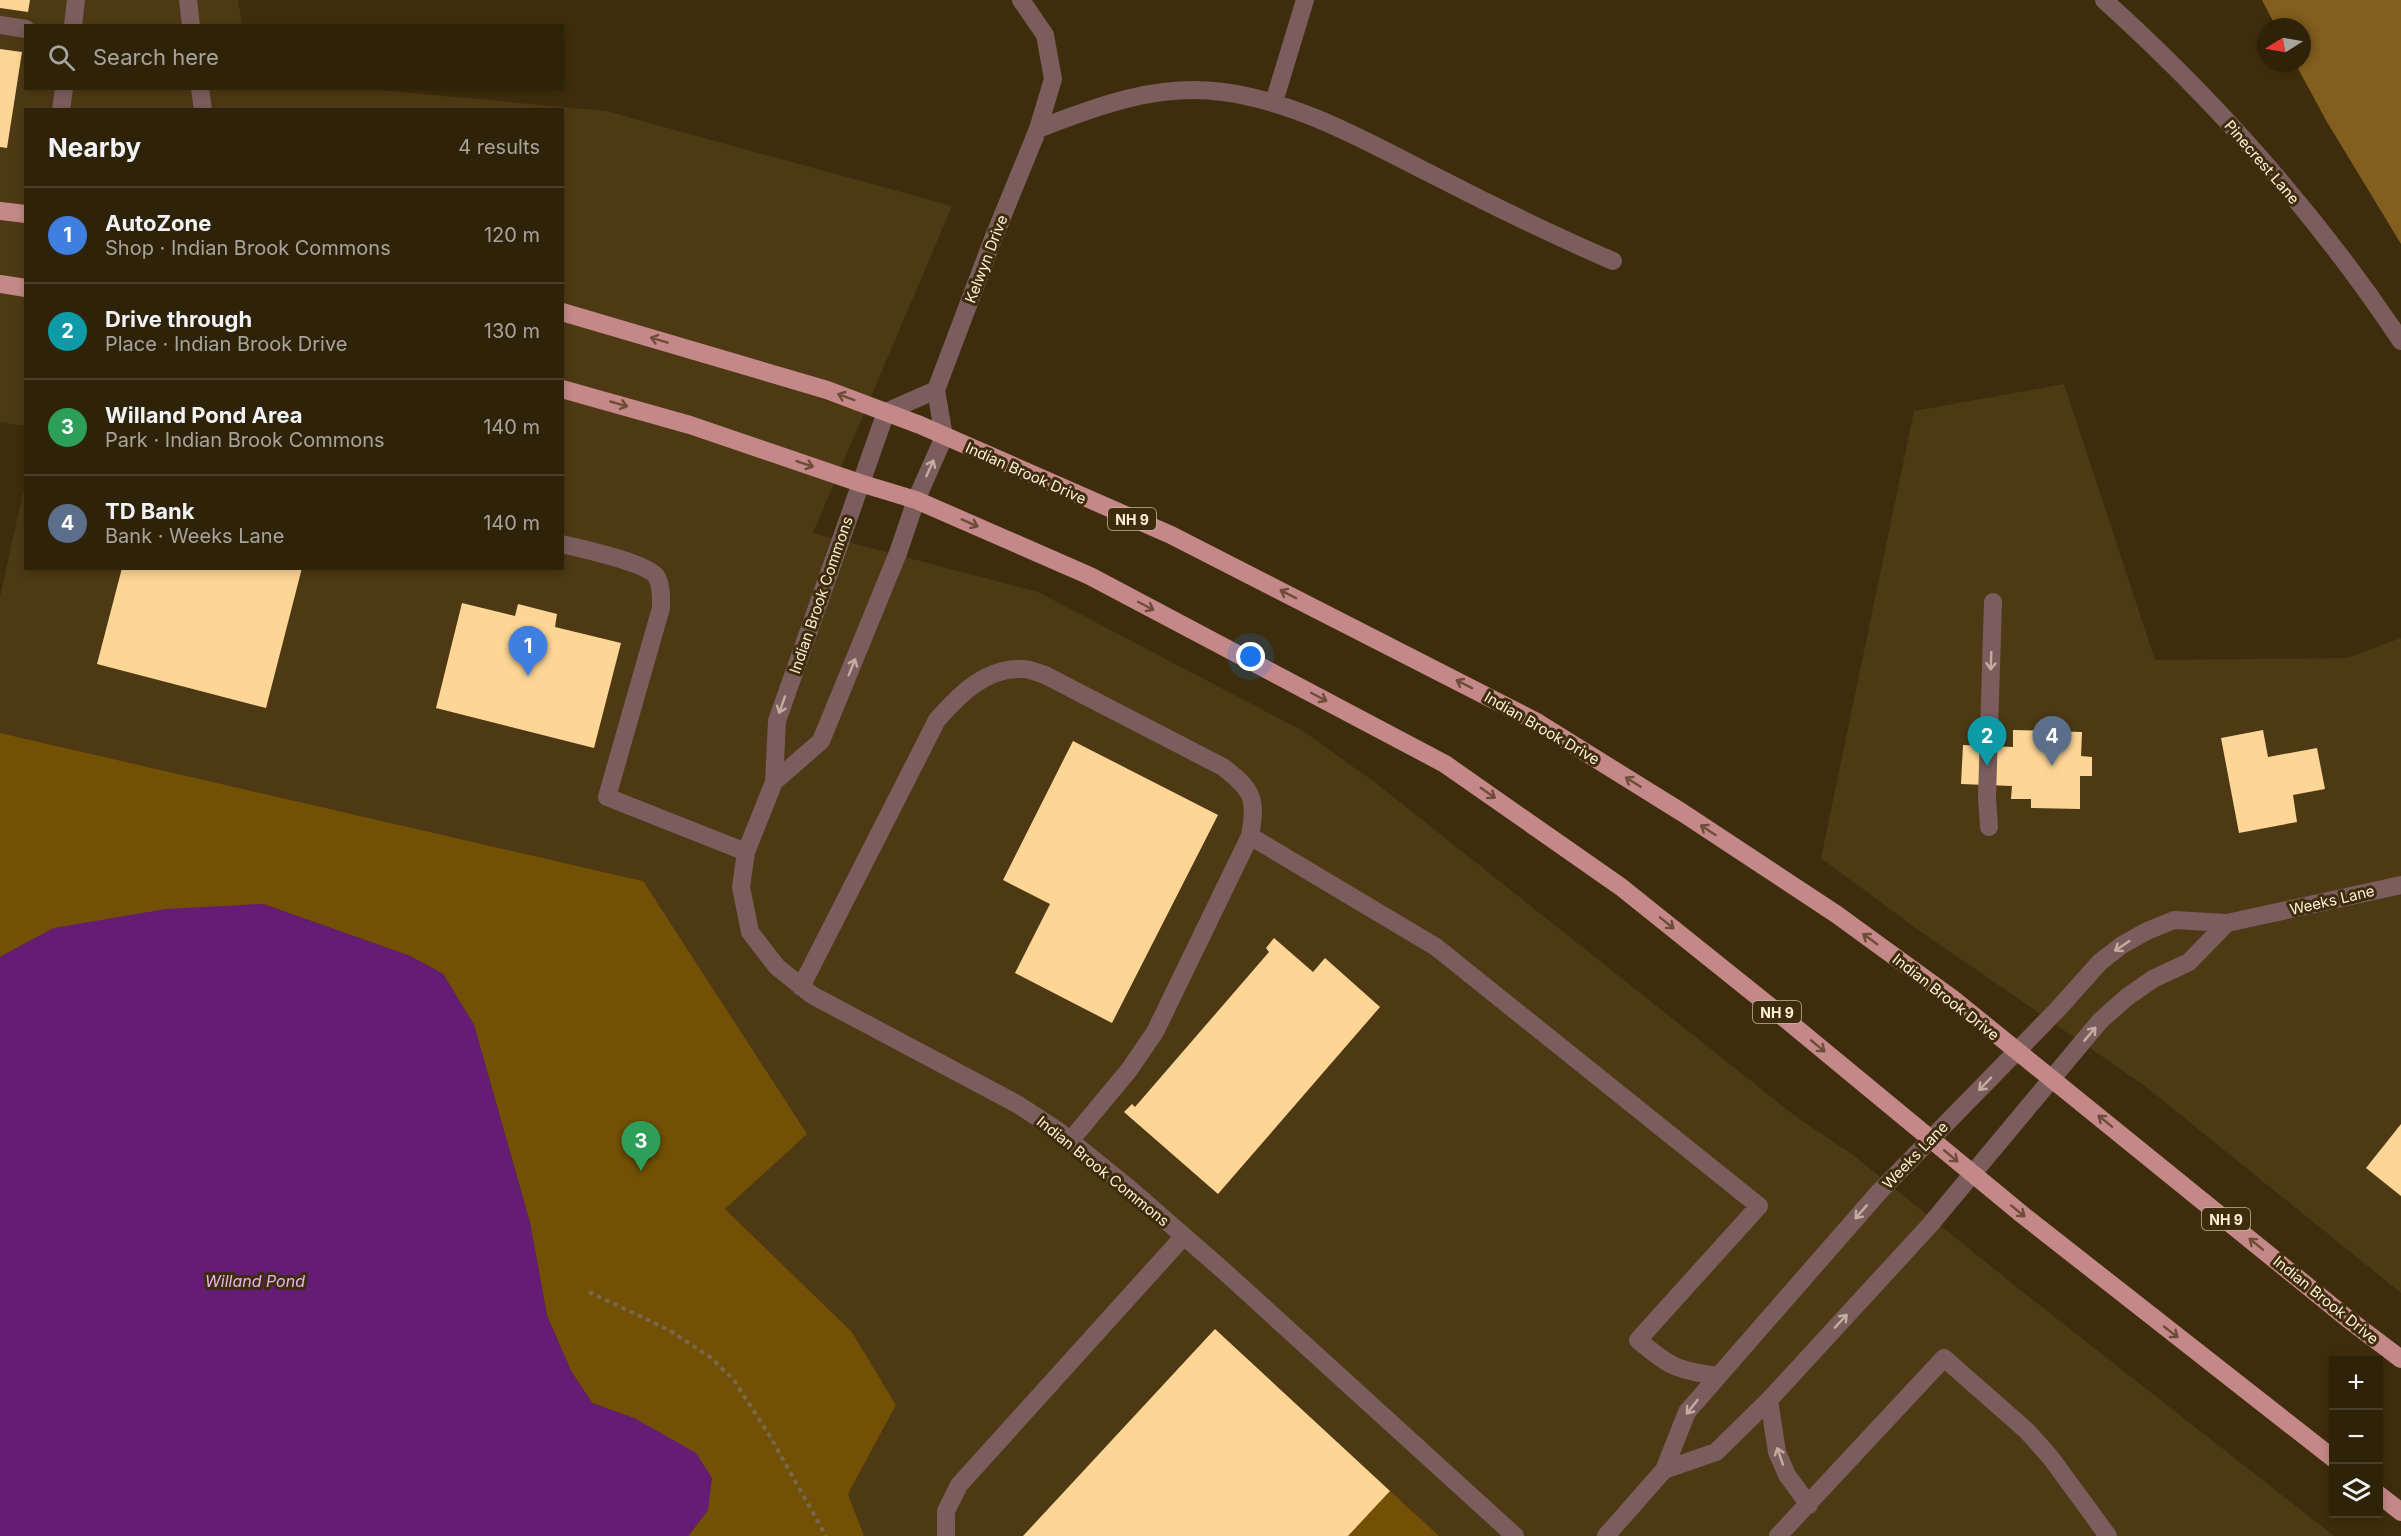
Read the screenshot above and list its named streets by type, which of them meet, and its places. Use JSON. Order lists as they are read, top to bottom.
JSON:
{
  "streets": {
    "main road": ["Indian Brook Drive", "NH 9"],
    "street": [
      "Pinecrest Lane",
      "Kelwyn Drive",
      "Indian Brook Commons",
      "Weeks Lane"
    ]
  },
  "crossings": [
    ["Indian Brook Drive", "Indian Brook Commons"],
    ["Indian Brook Drive", "Weeks Lane"],
    ["NH 9", "Indian Brook Commons"],
    ["NH 9", "Weeks Lane"]
  ],
  "water": ["Willand Pond"],
  "north": "left",
  "page": {
    "search": "Search here",
    "heading": ["Nearby", "4 results"],
    "list": [
      {
        "mark": "1",
        "name": "AutoZone",
        "note": "Shop · Indian Brook Commons",
        "value": "120 m"
      },
      {
        "mark": "2",
        "name": "Drive through",
        "note": "Place · Indian Brook Drive",
        "value": "130 m"
      },
      {
        "mark": "3",
        "name": "Willand Pond Area",
        "note": "Park · Indian Brook Commons",
        "value": "140 m"
      },
      {
        "mark": "4",
        "name": "TD Bank",
        "note": "Bank · Weeks Lane",
        "value": "140 m"
      }
    ],
    "pins": [
      "1",
      "2",
      "4",
      "3"
    ],
    "map_buttons": ["+", "−"]
  }
}
